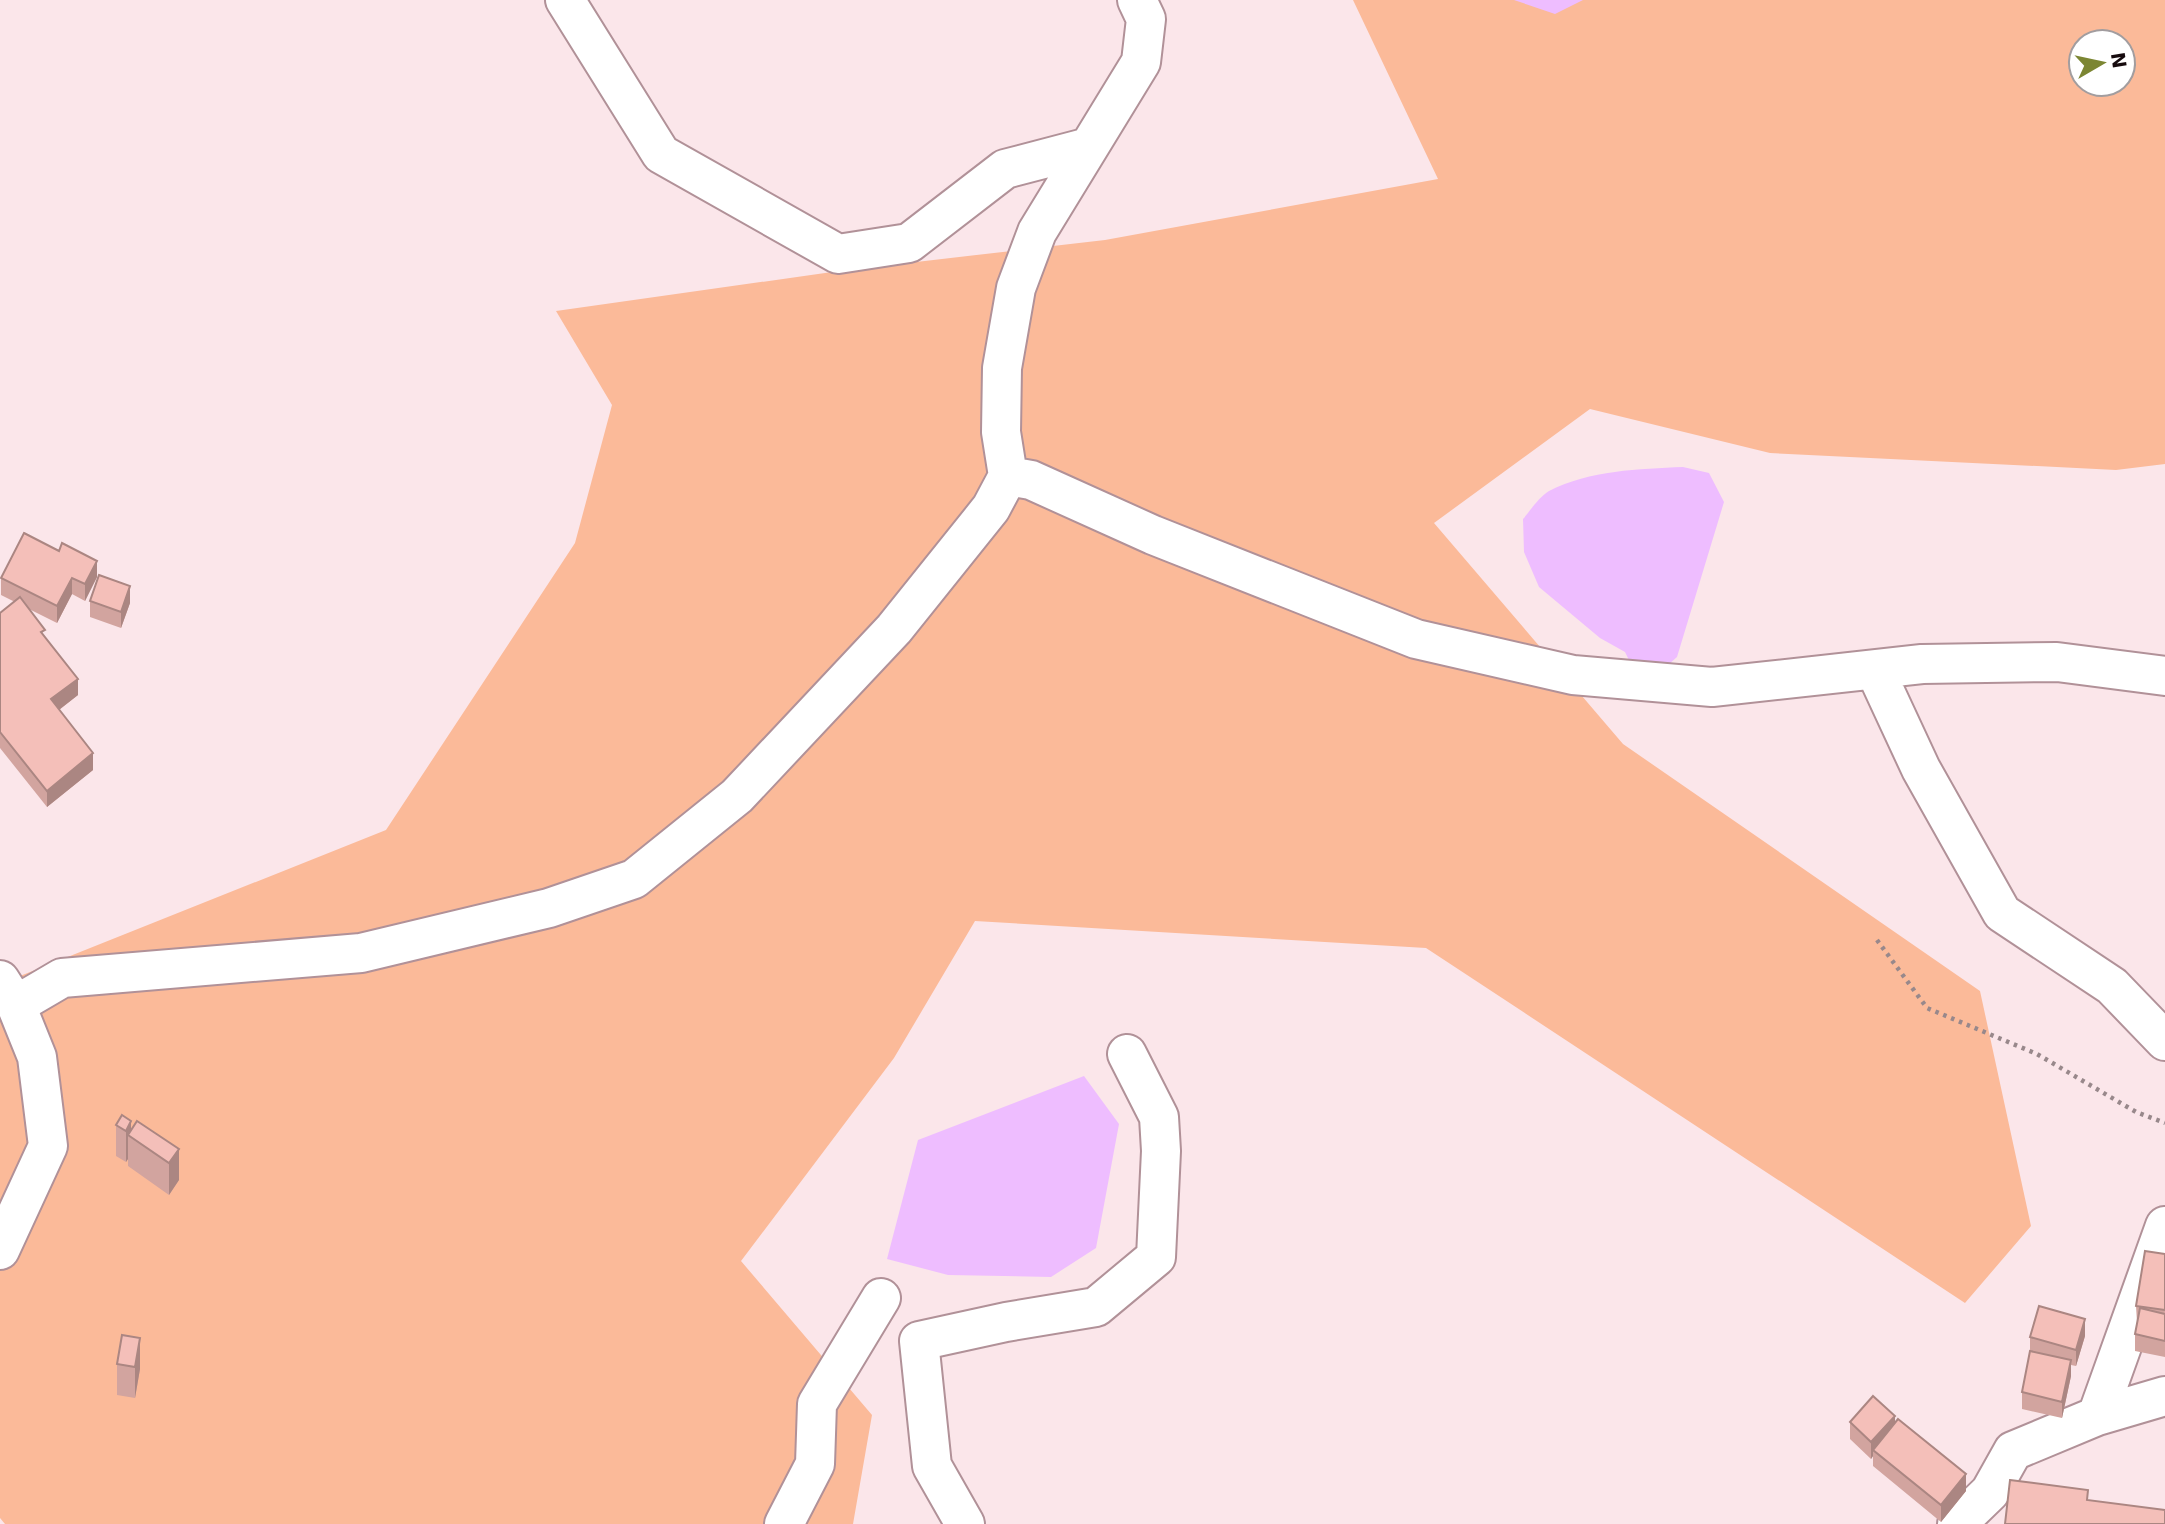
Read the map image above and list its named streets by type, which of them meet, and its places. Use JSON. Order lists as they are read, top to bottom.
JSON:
{
  "north": "right"
}
